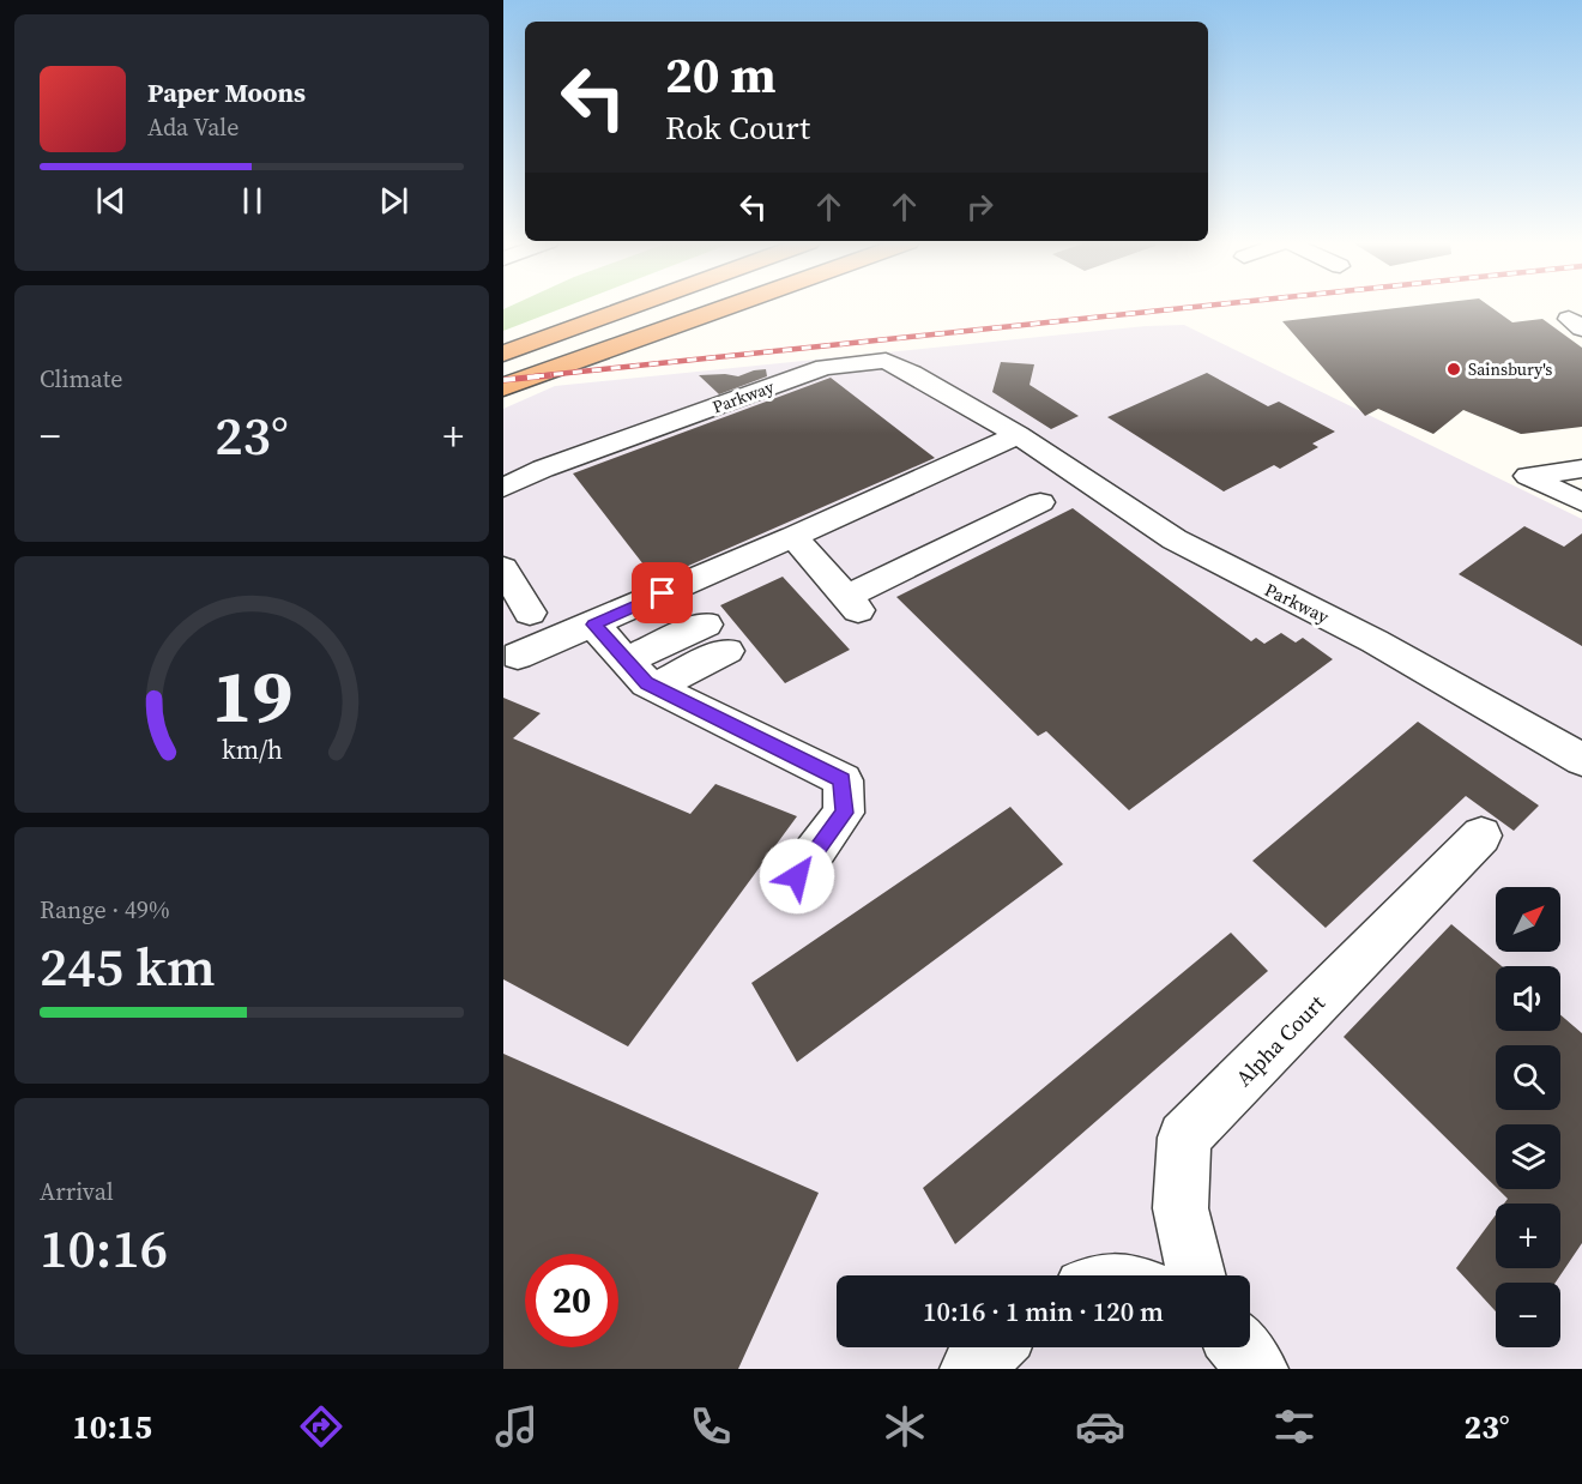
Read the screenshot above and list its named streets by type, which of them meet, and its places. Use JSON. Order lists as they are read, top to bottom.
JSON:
{
  "streets": {
    "street": ["Parkway", "Alpha Court"]
  },
  "places": ["Sainsbury's"],
  "north": "top right",
  "page": {
    "turn": ["20 m", "Rok Court"],
    "song": ["Paper Moons", "Ada Vale"],
    "tile": [
      "Climate",
      ["Range · 49%", "245 km"],
      ["Arrival", "10:16"]
    ],
    "heat": ["−", "23°", "+"],
    "map_buttons": ["+", "−"],
    "limit": "20",
    "trip": "10:16 · 1 min · 120 m",
    "tabs": ["10:15", "23°"],
    "gauge": ["19", "km/h"]
  }
}
